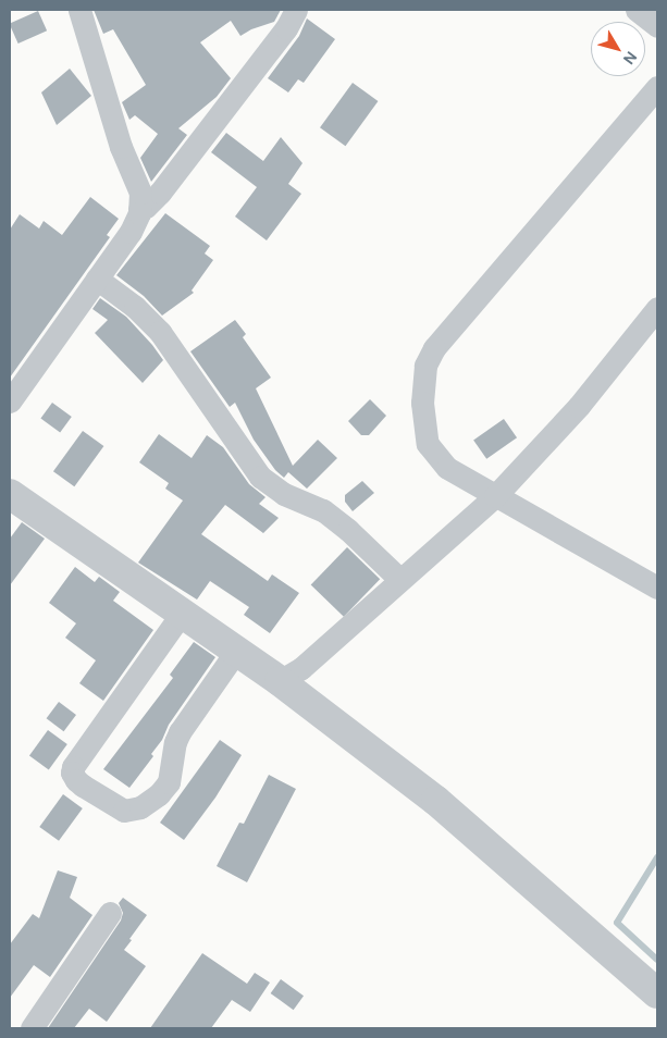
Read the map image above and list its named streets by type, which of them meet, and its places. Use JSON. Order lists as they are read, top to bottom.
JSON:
{
  "north": "bottom right"
}
